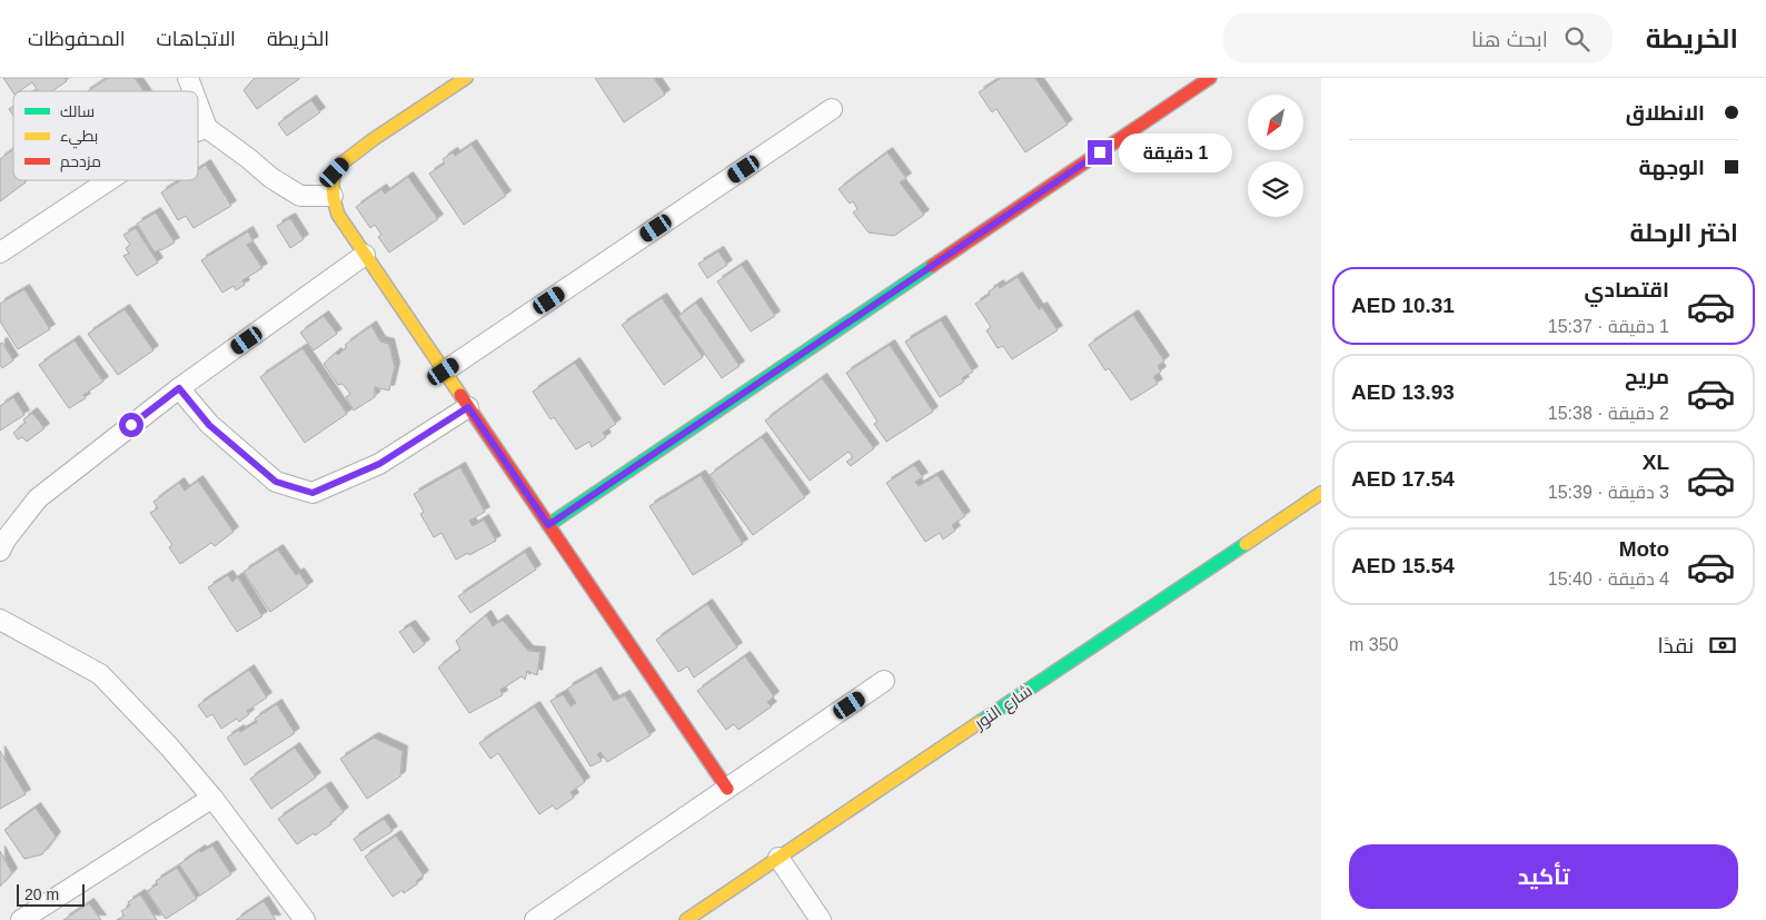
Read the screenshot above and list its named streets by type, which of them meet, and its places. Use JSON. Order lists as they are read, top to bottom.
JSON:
{
  "streets": {
    "street": ["شارع النور"]
  },
  "legend": ["سالك", "بطيء", "مزدحم"],
  "scale_bar": "20 m",
  "north": "bottom left",
  "page": {
    "header": "الخريطة",
    "search": "ابحث هنا",
    "nav": ["الخريطة", "الاتجاهات", "المحفوظات"],
    "banner": ["الانطلاق", "الوجهة"],
    "bubble": "1 دقيقة",
    "heading": "اختر الرحلة",
    "list": [
      {
        "name": "اقتصادي",
        "note": "1 دقيقة · 15:37",
        "value": "AED 10.31"
      },
      {
        "name": "مريح",
        "note": "2 دقيقة · 15:38",
        "value": "AED 13.93"
      },
      {
        "name": "XL",
        "note": "3 دقيقة · 15:39",
        "value": "AED 17.54"
      },
      {
        "name": "Moto",
        "note": "4 دقيقة · 15:40",
        "value": "AED 15.54"
      }
    ],
    "pay": ["نقدًا", "350 m"],
    "buttons": "تأكيد",
    "scale": "20 m"
  }
}
